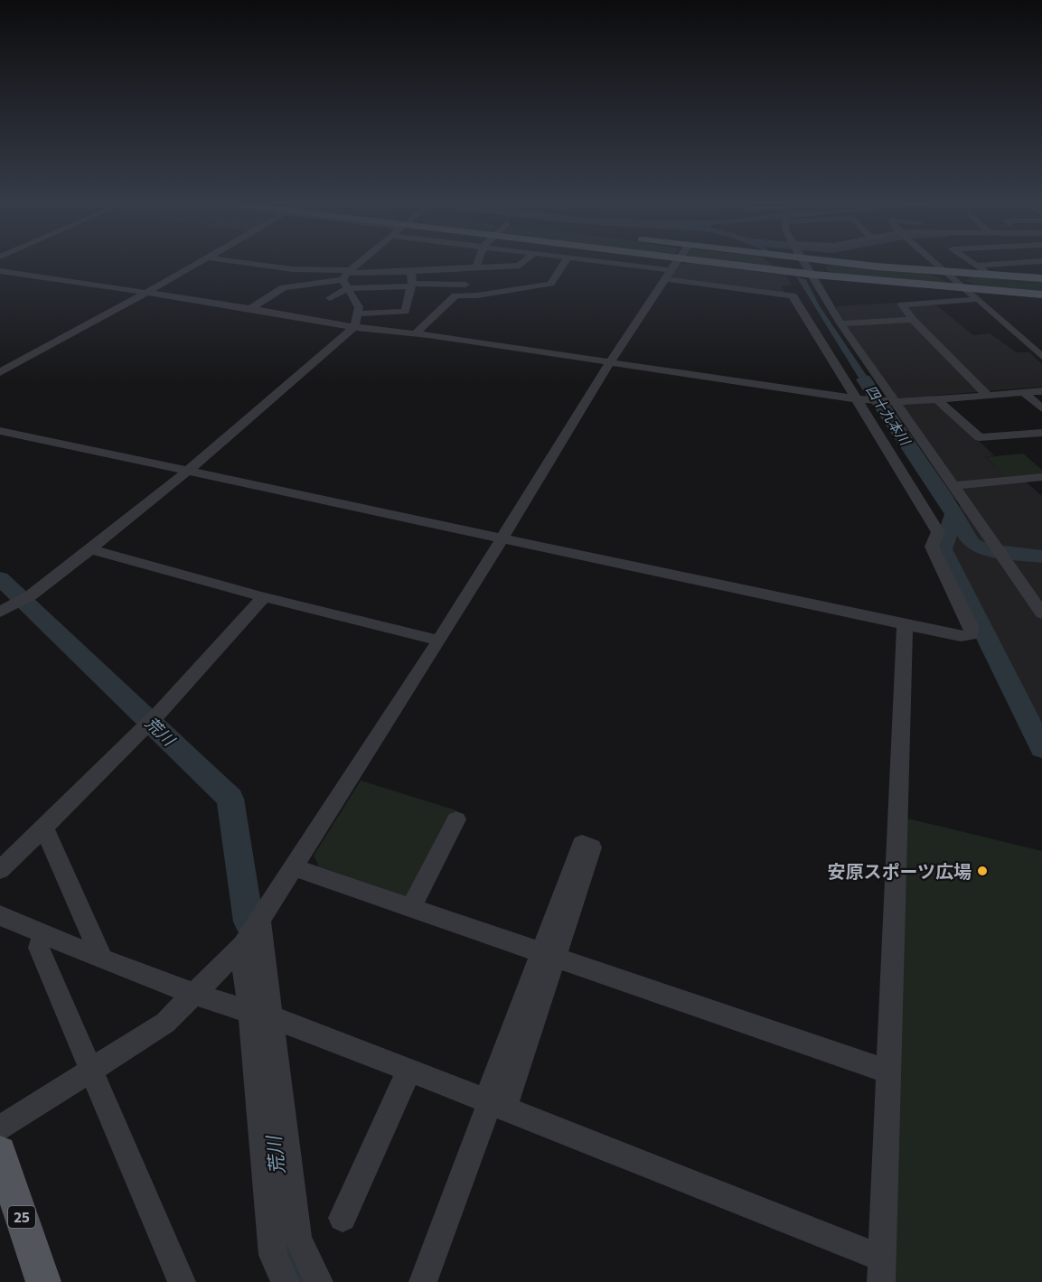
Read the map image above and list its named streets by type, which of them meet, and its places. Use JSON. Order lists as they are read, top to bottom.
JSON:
{
  "streets": {
    "main road": ["25"]
  },
  "water": ["四十九本川", "荒川"],
  "places": ["安原スポーツ広場"]
}
